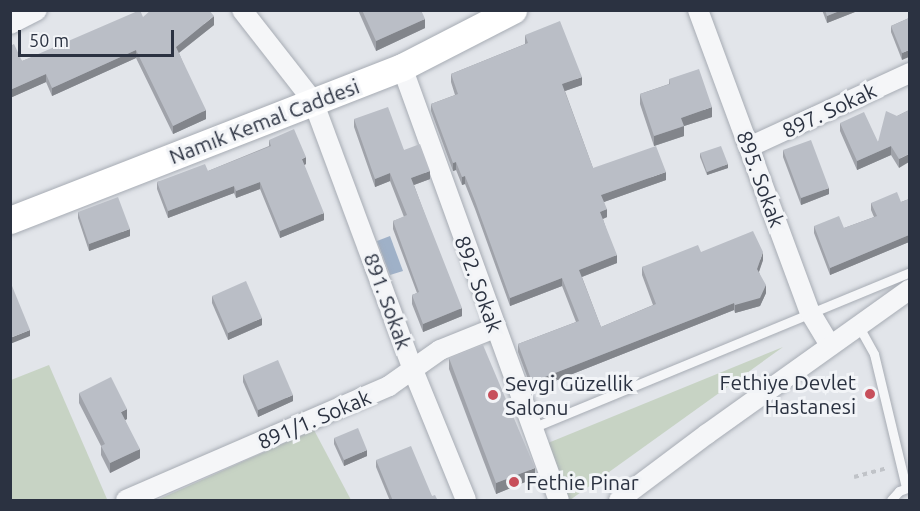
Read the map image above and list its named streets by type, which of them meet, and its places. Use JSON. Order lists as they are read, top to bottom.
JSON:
{
  "streets": {
    "street": [
      "897. Sokak",
      "Namık Kemal Caddesi",
      "895. Sokak",
      "892. Sokak",
      "891. Sokak",
      "891/1. Sokak"
    ]
  },
  "crossings": [
    ["897. Sokak", "895. Sokak"],
    ["Namık Kemal Caddesi", "892. Sokak"],
    ["Namık Kemal Caddesi", "891. Sokak"],
    ["892. Sokak", "891/1. Sokak"],
    ["891. Sokak", "891/1. Sokak"]
  ],
  "places": ["Fethiye Devlet Hastanesi", "Sevgi Güzellik Salonu", "Fethie Pinar"],
  "scale_bar": "50 m"
}
